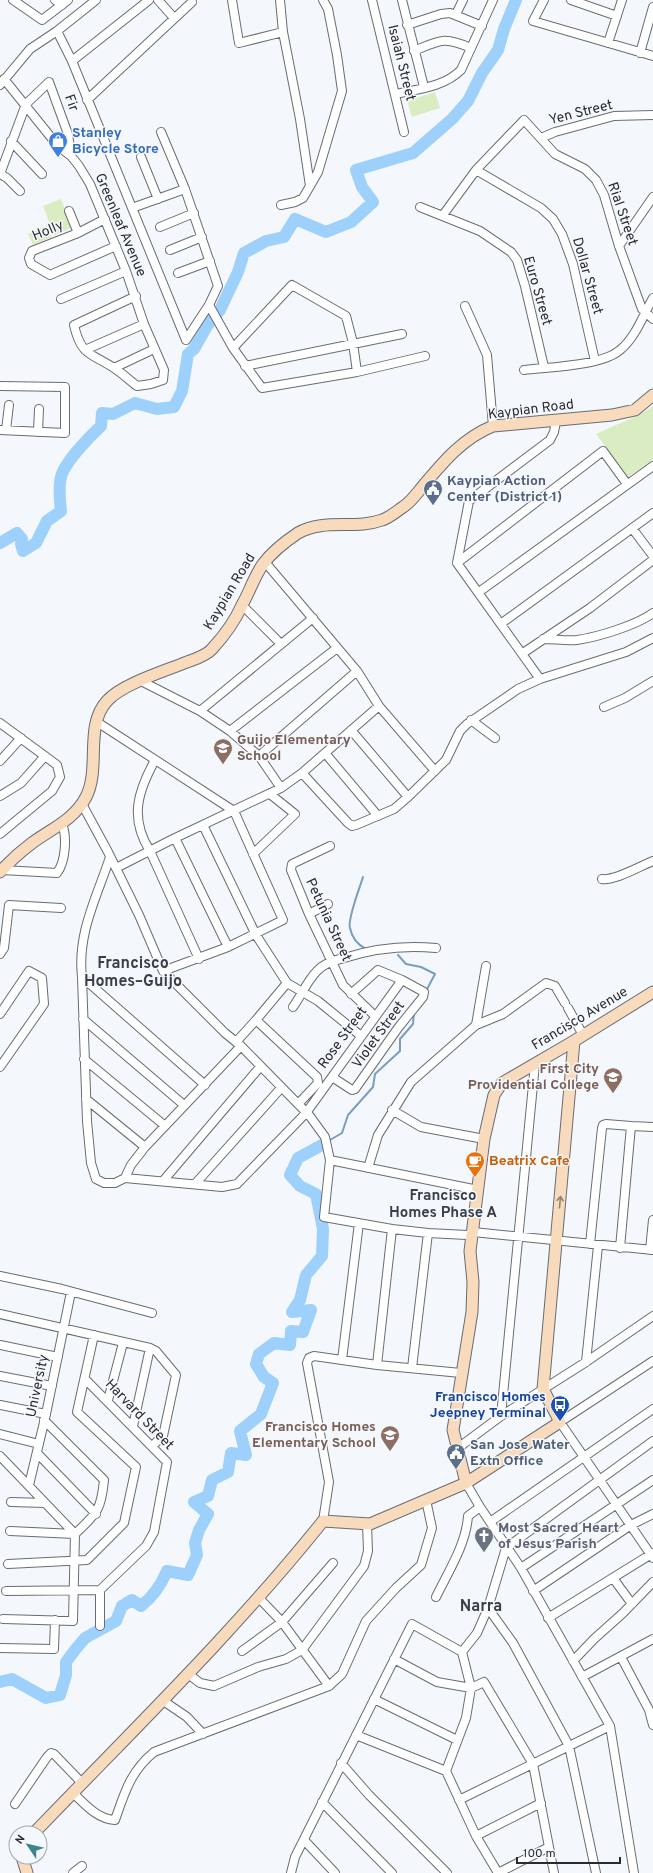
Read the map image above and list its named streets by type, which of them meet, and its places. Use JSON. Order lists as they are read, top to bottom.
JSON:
{
  "streets": {
    "street": [
      "Isaiah Street",
      "Fir",
      "Yen Street",
      "Rial Street",
      "Greenleaf Avenue",
      "Holly",
      "Dollar Street",
      "Euro Street",
      "Kaypian Road",
      "Petunia Street",
      "Francisco Avenue",
      "Violet Street",
      "Rose Street",
      "University",
      "Harvard Street"
    ]
  },
  "crossings": [
    ["Fir", "Greenleaf Avenue"],
    ["Yen Street", "Rial Street"],
    ["Rial Street", "Dollar Street"],
    ["Greenleaf Avenue", "Holly"],
    ["Petunia Street", "Rose Street"],
    ["Violet Street", "Rose Street"]
  ],
  "districts": ["Francisco Homes–Guijo", "Francisco Homes Phase A", "Narra"],
  "places": {
    "shop": ["Stanley Bicycle Store"],
    "public building": ["Kaypian Action Center (District 1)", "San Jose Water Extn Office"],
    "school or university": ["Guijo Elementary School", "First City Providential College", "Francisco Homes Elementary School"],
    "cafe": ["Beatrix Cafe"],
    "bus stop": ["Francisco Homes Jeepney Terminal"],
    "church": ["Most Sacred Heart of Jesus Parish"]
  },
  "scale_bar": "100 m",
  "north": "top left"
}
